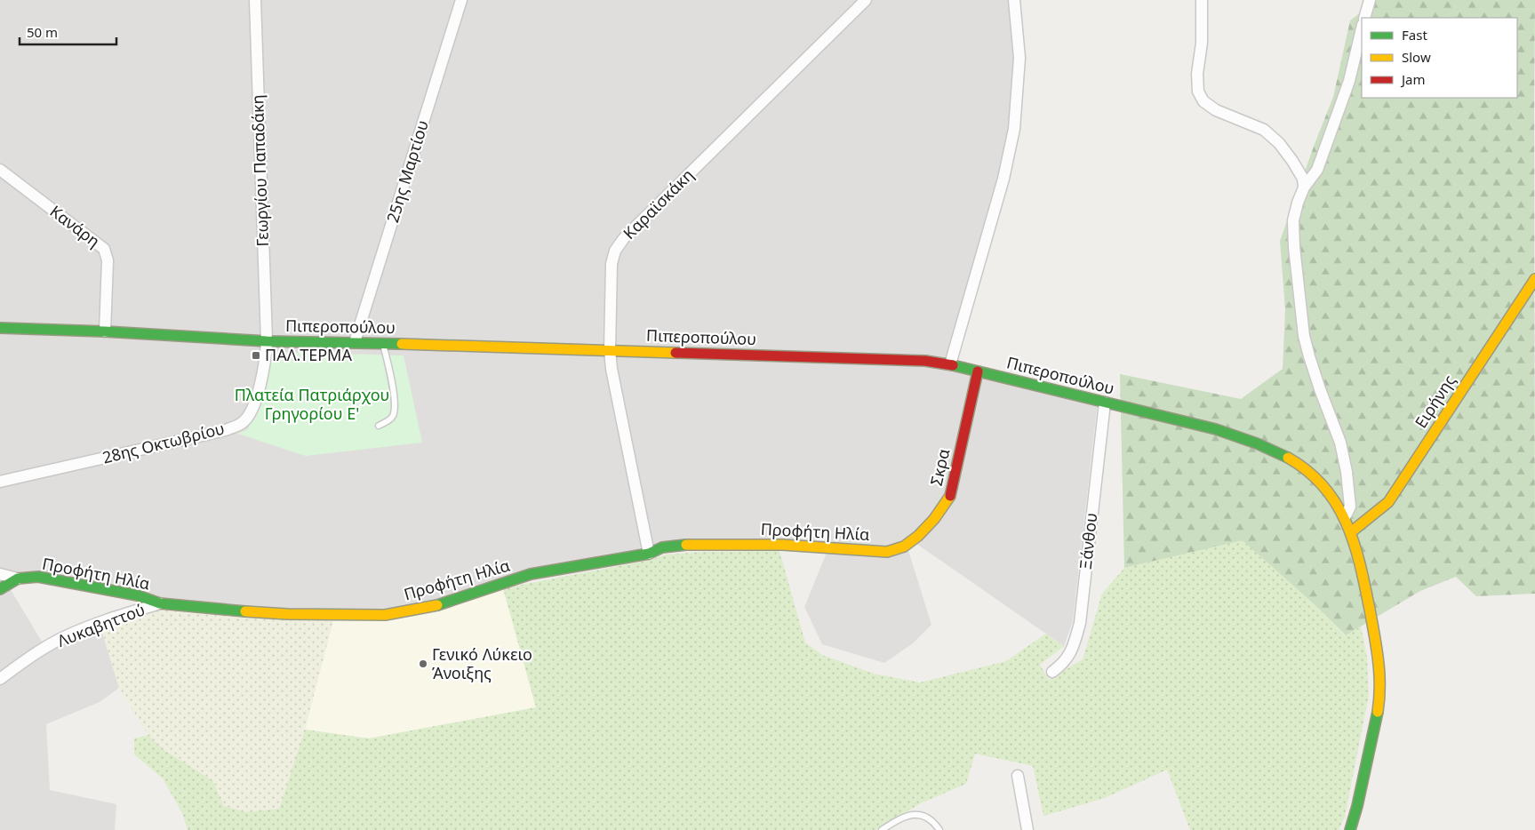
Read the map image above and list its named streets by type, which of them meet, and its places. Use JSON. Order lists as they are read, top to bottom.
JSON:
{
  "streets": {
    "street": [
      "Γεωργίου Παπαδάκη",
      "25ης Μαρτίου",
      "Καραϊσκάκη",
      "Κανάρη",
      "Πιπεροπούλου",
      "Ειρήνης",
      "28ης Οκτωβρίου",
      "Σκρα",
      "Προφήτη Ηλία",
      "Ξάνθου",
      "Λυκαβηττού"
    ]
  },
  "crossings": [
    ["Γεωργίου Παπαδάκη", "Πιπεροπούλου"],
    ["Γεωργίου Παπαδάκη", "28ης Οκτωβρίου"],
    ["25ης Μαρτίου", "Πιπεροπούλου"],
    ["Καραϊσκάκη", "Πιπεροπούλου"],
    ["Καραϊσκάκη", "Προφήτη Ηλία"],
    ["Κανάρη", "Πιπεροπούλου"],
    ["Πιπεροπούλου", "Ειρήνης"],
    ["Πιπεροπούλου", "28ης Οκτωβρίου"],
    ["Πιπεροπούλου", "Σκρα"],
    ["Πιπεροπούλου", "Ξάνθου"],
    ["Σκρα", "Προφήτη Ηλία"],
    ["Προφήτη Ηλία", "Λυκαβηττού"]
  ],
  "parks": ["Πλατεία Πατριάρχου Γρηγορίου Ε'"],
  "places": {
    "transit": ["ΠΑΛ.ΤΕΡΜΑ"],
    "other": ["Γενικό Λύκειο Άνοιξης"]
  },
  "legend": ["Fast", "Slow", "Jam"],
  "scale_bar": "50 m"
}
